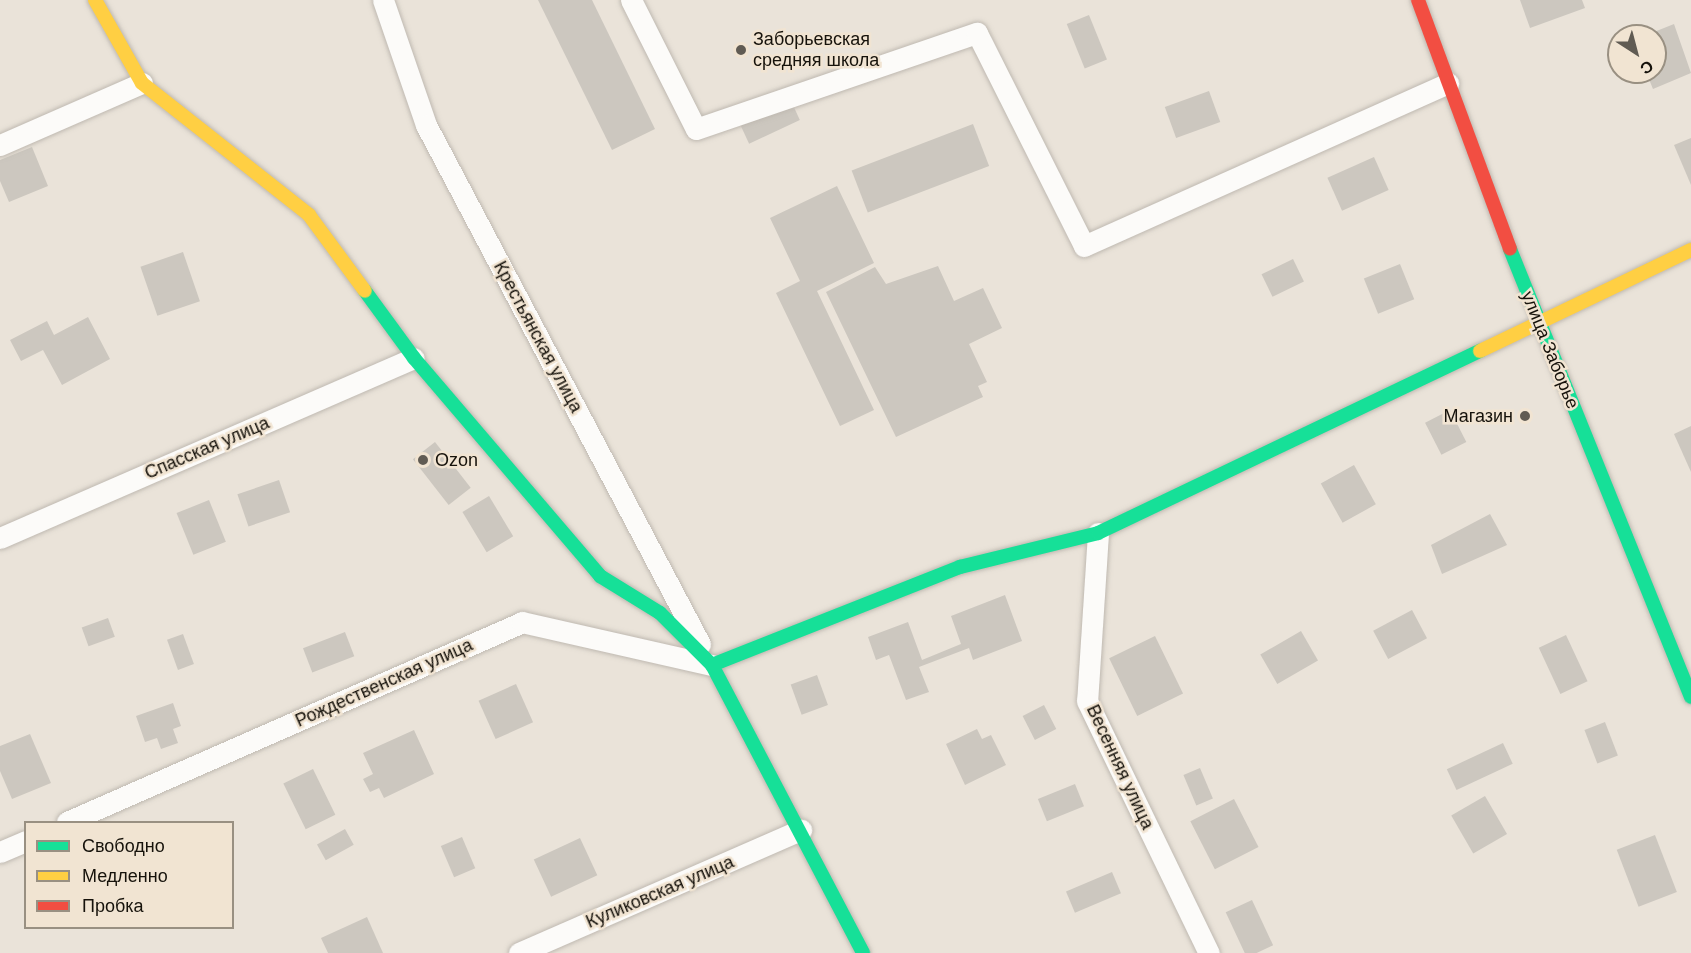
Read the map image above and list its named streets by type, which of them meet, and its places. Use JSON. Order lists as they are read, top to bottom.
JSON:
{
  "streets": {
    "street": [
      "Крестьянская улица",
      "улица Заборье",
      "Спасская улица",
      "Рождественская улица",
      "Весенняя улица",
      "Куликовская улица"
    ]
  },
  "crossings": [
    ["Крестьянская улица", "Рождественская улица"]
  ],
  "places": ["Заборьевская средняя школа", "Магазин", "Ozon"],
  "legend": ["Свободно", "Медленно", "Пробка"],
  "north": "bottom right"
}
